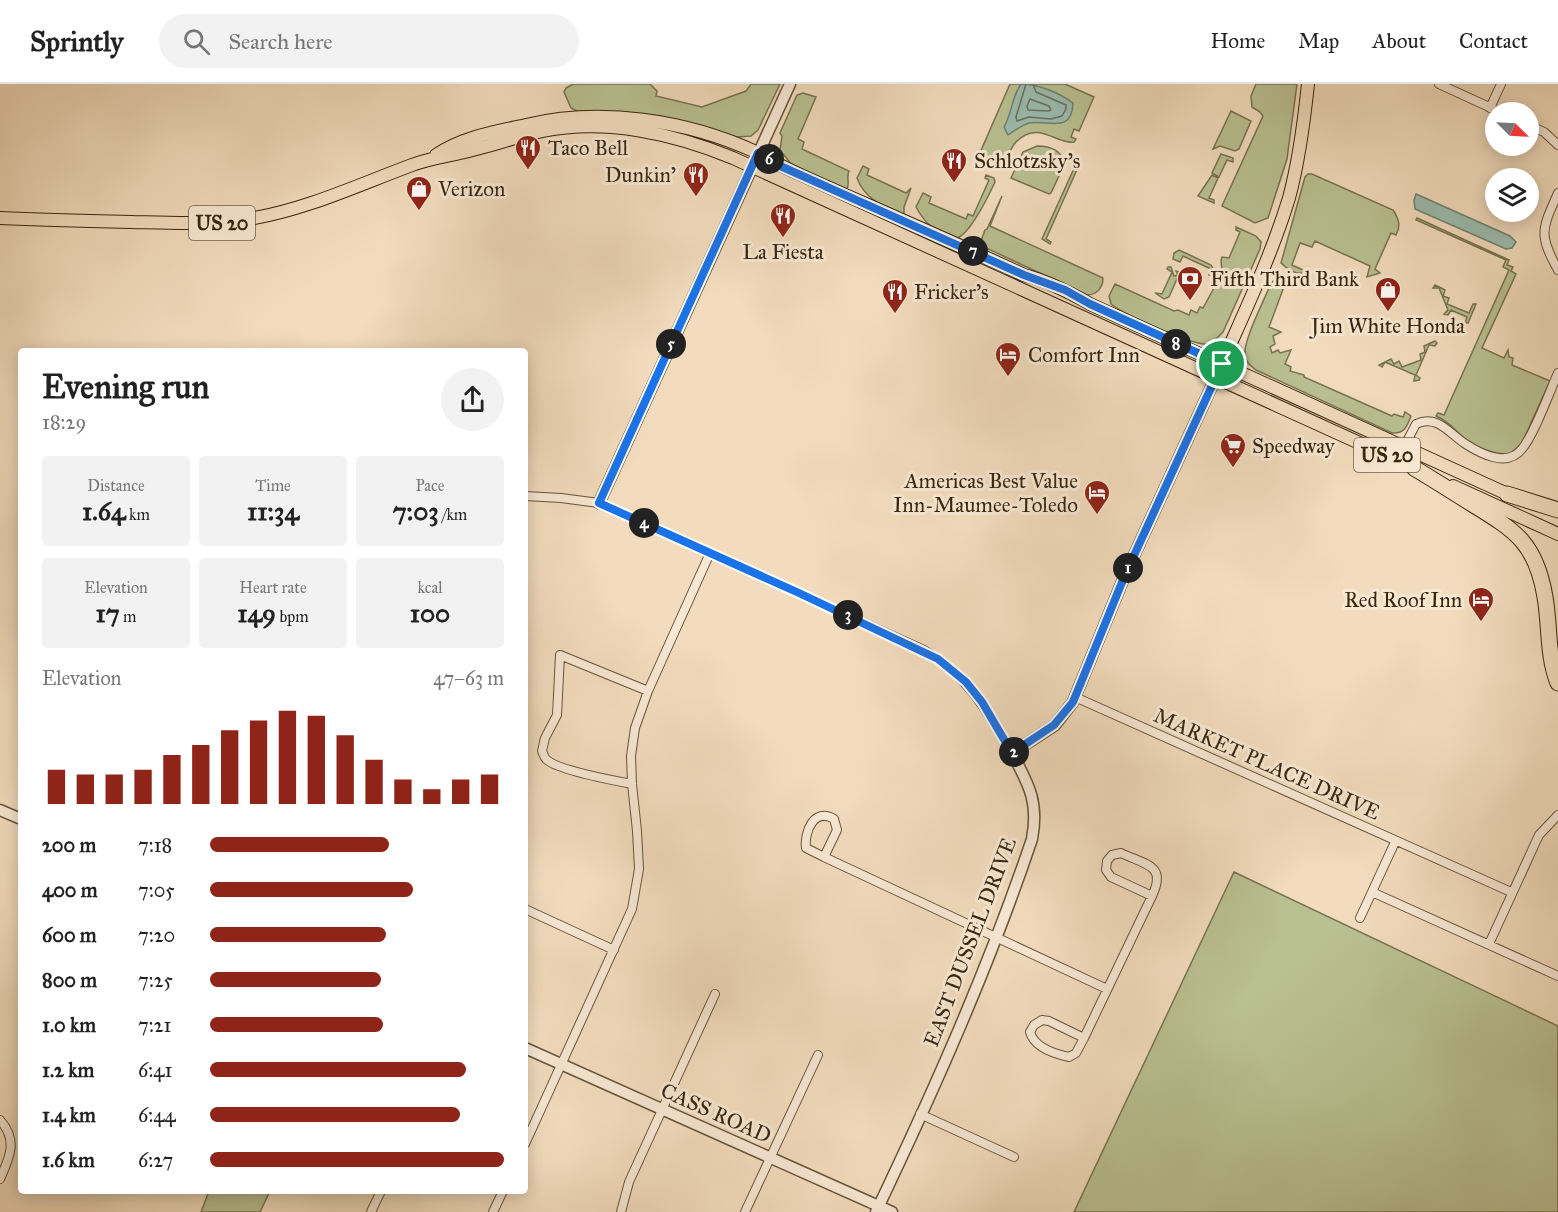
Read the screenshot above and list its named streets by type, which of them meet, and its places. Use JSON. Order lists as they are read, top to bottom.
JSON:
{
  "streets": {
    "main road": ["US 20"],
    "street": ["MARKET PLACE DRIVE", "EAST DUSSEL DRIVE", "CASS ROAD"]
  },
  "crossings": [
    ["EAST DUSSEL DRIVE", "CASS ROAD"]
  ],
  "places": {
    "restaurant": [
      "Taco Bell",
      "Schlotzsky's",
      "Dunkin'",
      "La Fiesta",
      "Fricker's"
    ],
    "shop": ["Verizon", "Jim White Honda"],
    "bank": ["Fifth Third Bank"],
    "hotel": ["Comfort Inn", "Americas Best Value Inn-Maumee-Toledo", "Red Roof Inn"],
    "supermarket": ["Speedway"]
  },
  "north": "bottom right",
  "page": {
    "header": "Sprintly",
    "search": "Search here",
    "nav": [
      "Home",
      "Map",
      "About",
      "Contact"
    ],
    "pins": [
      "6",
      "7",
      "5",
      "8",
      "4",
      "1",
      "3",
      "2"
    ],
    "heading": ["Evening run", "18:29"],
    "stats": [
      ["Distance", "1.64 km"],
      ["Time", "11:34"],
      ["Pace", "7:03 /km"],
      ["Elevation", "17 m"],
      ["Heart rate", "149 bpm"],
      ["kcal", "100"]
    ],
    "chart": ["Elevation", "47–63 m"],
    "list": [
      {
        "name": "200 m",
        "note": "7:18"
      },
      {
        "name": "400 m",
        "note": "7:05"
      },
      {
        "name": "600 m",
        "note": "7:20"
      },
      {
        "name": "800 m",
        "note": "7:25"
      },
      {
        "name": "1.0 km",
        "note": "7:21"
      },
      {
        "name": "1.2 km",
        "note": "6:41"
      },
      {
        "name": "1.4 km",
        "note": "6:44"
      },
      {
        "name": "1.6 km",
        "note": "6:27"
      }
    ]
  }
}
